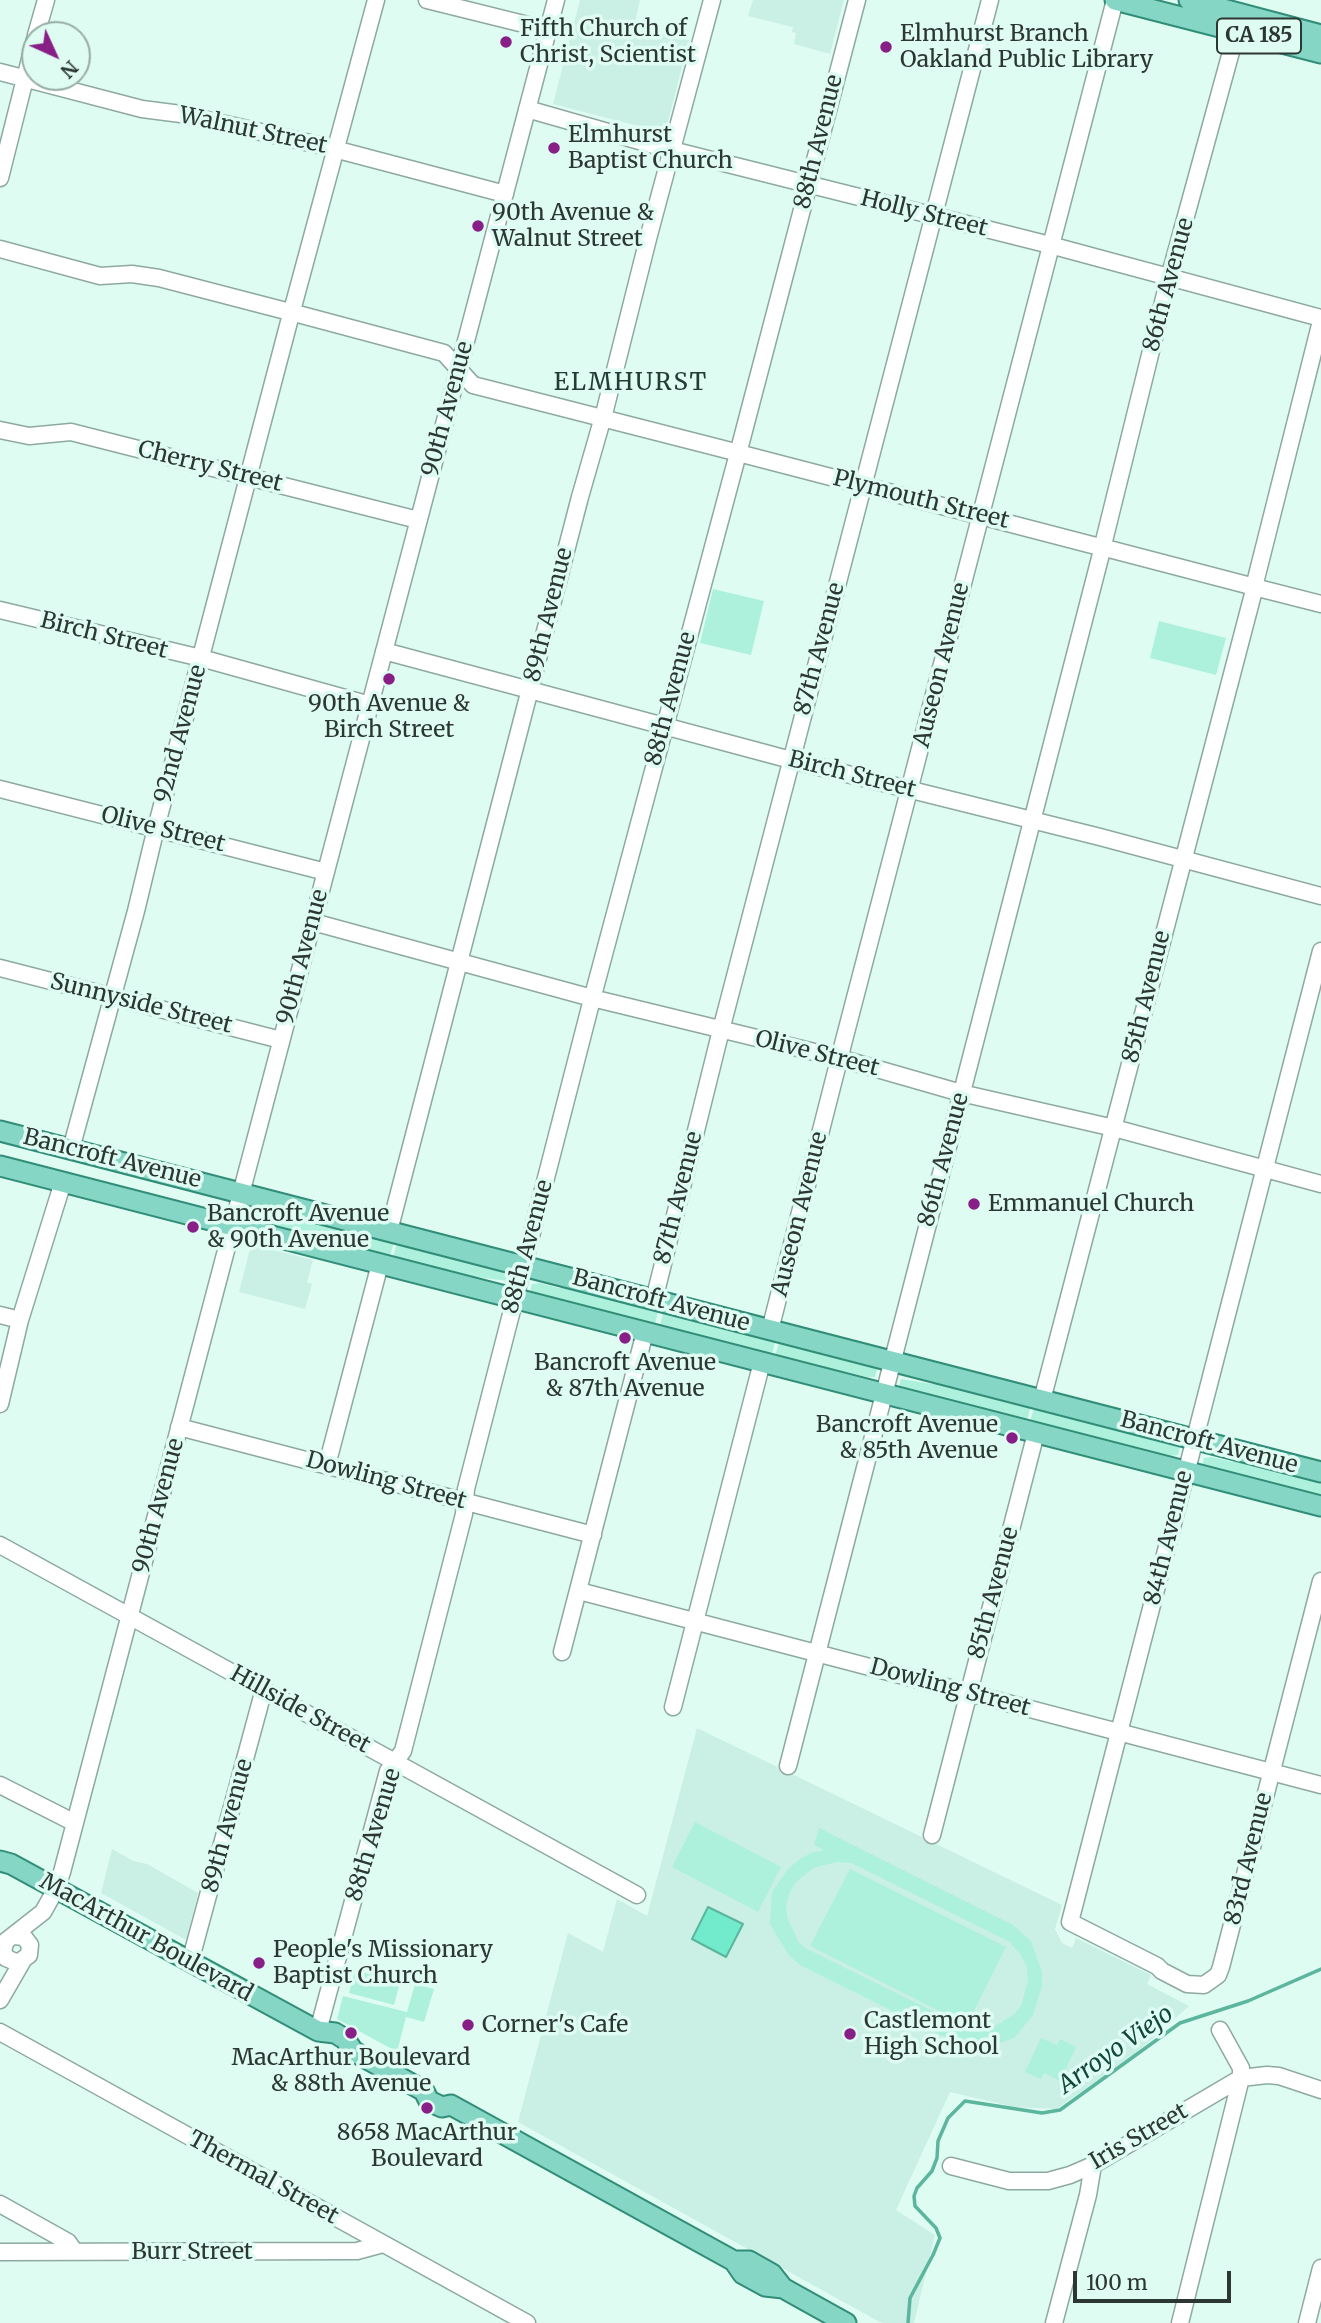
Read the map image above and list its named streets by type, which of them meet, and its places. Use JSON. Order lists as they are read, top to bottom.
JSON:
{
  "streets": {
    "main road": ["CA 185", "Bancroft Avenue", "MacArthur Boulevard"],
    "street": [
      "Walnut Street",
      "88th Avenue",
      "Holly Street",
      "86th Avenue",
      "90th Avenue",
      "Cherry Street",
      "Plymouth Street",
      "89th Avenue",
      "Birch Street",
      "87th Avenue",
      "Auseon Avenue",
      "92nd Avenue",
      "Olive Street",
      "85th Avenue",
      "Sunnyside Street",
      "Dowling Street",
      "84th Avenue",
      "Hillside Street",
      "83rd Avenue",
      "Iris Street",
      "Thermal Street",
      "Burr Street"
    ]
  },
  "crossings": [
    ["CA 185", "86th Avenue"],
    ["CA 185", "Auseon Avenue"],
    ["Walnut Street", "90th Avenue"],
    ["Walnut Street", "92nd Avenue"],
    ["88th Avenue", "Holly Street"],
    ["88th Avenue", "Plymouth Street"],
    ["88th Avenue", "Birch Street"],
    ["88th Avenue", "Olive Street"],
    ["88th Avenue", "Bancroft Avenue"],
    ["88th Avenue", "Dowling Street"],
    ["88th Avenue", "Hillside Street"],
    ["88th Avenue", "MacArthur Boulevard"],
    ["Holly Street", "86th Avenue"],
    ["Holly Street", "90th Avenue"],
    ["Holly Street", "89th Avenue"],
    ["Holly Street", "87th Avenue"],
    ["Holly Street", "Auseon Avenue"],
    ["Holly Street", "85th Avenue"],
    ["86th Avenue", "Plymouth Street"],
    ["86th Avenue", "Birch Street"],
    ["86th Avenue", "Olive Street"],
    ["86th Avenue", "Bancroft Avenue"],
    ["86th Avenue", "Dowling Street"],
    ["90th Avenue", "Cherry Street"],
    ["90th Avenue", "Plymouth Street"],
    ["90th Avenue", "Birch Street"],
    ["90th Avenue", "Olive Street"],
    ["90th Avenue", "Sunnyside Street"],
    ["90th Avenue", "Bancroft Avenue"],
    ["90th Avenue", "Dowling Street"],
    ["90th Avenue", "Hillside Street"],
    ["90th Avenue", "MacArthur Boulevard"],
    ["Cherry Street", "92nd Avenue"],
    ["Plymouth Street", "89th Avenue"],
    ["Plymouth Street", "87th Avenue"],
    ["Plymouth Street", "Auseon Avenue"],
    ["Plymouth Street", "92nd Avenue"],
    ["Plymouth Street", "85th Avenue"],
    ["89th Avenue", "Birch Street"],
    ["89th Avenue", "Olive Street"],
    ["89th Avenue", "Bancroft Avenue"],
    ["89th Avenue", "Hillside Street"],
    ["89th Avenue", "MacArthur Boulevard"],
    ["Birch Street", "87th Avenue"],
    ["Birch Street", "Auseon Avenue"],
    ["Birch Street", "92nd Avenue"],
    ["Birch Street", "85th Avenue"],
    ["87th Avenue", "Olive Street"],
    ["87th Avenue", "Bancroft Avenue"],
    ["Auseon Avenue", "Olive Street"],
    ["Auseon Avenue", "Bancroft Avenue"],
    ["92nd Avenue", "Olive Street"],
    ["92nd Avenue", "Sunnyside Street"],
    ["92nd Avenue", "Bancroft Avenue"],
    ["Olive Street", "85th Avenue"],
    ["Olive Street", "84th Avenue"],
    ["85th Avenue", "Bancroft Avenue"],
    ["85th Avenue", "Dowling Street"],
    ["Bancroft Avenue", "84th Avenue"],
    ["Dowling Street", "84th Avenue"],
    ["Dowling Street", "83rd Avenue"],
    ["84th Avenue", "83rd Avenue"],
    ["Thermal Street", "Burr Street"]
  ],
  "districts": ["ELMHURST"],
  "water": ["Arroyo Viejo"],
  "places": [
    "Fifth Church of Christ, Scientist",
    "Elmhurst Branch Oakland Public Library",
    "Elmhurst Baptist Church",
    "90th Avenue & Walnut Street",
    "90th Avenue & Birch Street",
    "Emmanuel Church",
    "Bancroft Avenue & 90th Avenue",
    "Bancroft Avenue & 87th Avenue",
    "Bancroft Avenue & 85th Avenue",
    "People's Missionary Baptist Church",
    "Corner's Cafe",
    "MacArthur Boulevard & 88th Avenue",
    "Castlemont High School",
    "8658 MacArthur Boulevard"
  ],
  "scale_bar": "100 m",
  "north": "bottom right"
}
